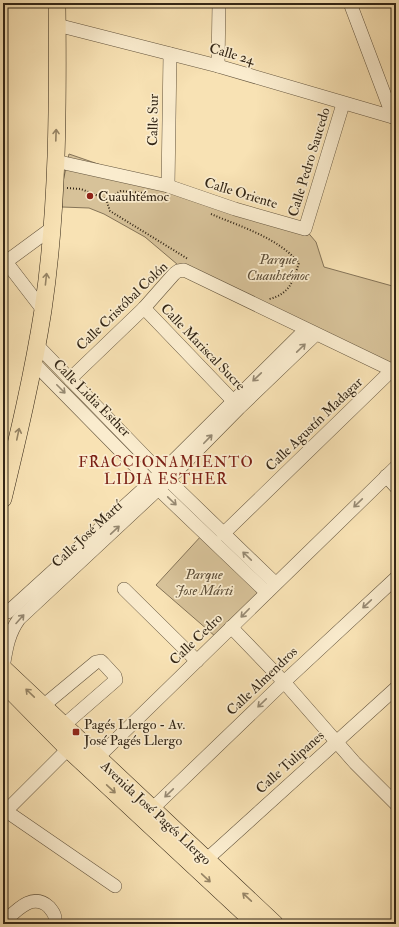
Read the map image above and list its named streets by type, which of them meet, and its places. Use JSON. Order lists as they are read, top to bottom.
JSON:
{
  "streets": {
    "main road": ["Avenida José Pagés Llergo"],
    "street": [
      "Calle 24",
      "Calle Sur",
      "Calle Pedro Saucedo",
      "Calle Oriente",
      "Calle Cristóbal Colón",
      "Calle Mariscal Sucre",
      "Calle Lidia Esther",
      "Calle Agustín Madagar",
      "Calle José Martí",
      "Calle Cedro",
      "Calle Almendros",
      "Calle Tulipanes"
    ]
  },
  "crossings": [
    ["Calle 24", "Calle Sur"],
    ["Calle 24", "Calle Pedro Saucedo"],
    ["Calle Sur", "Calle Oriente"],
    ["Calle Pedro Saucedo", "Calle Oriente"],
    ["Calle Cristóbal Colón", "Calle Mariscal Sucre"],
    ["Calle Cristóbal Colón", "Calle Lidia Esther"],
    ["Calle Cristóbal Colón", "Calle Agustín Madagar"],
    ["Calle Cristóbal Colón", "Calle José Martí"],
    ["Calle Mariscal Sucre", "Calle José Martí"],
    ["Calle Lidia Esther", "Calle Agustín Madagar"],
    ["Calle Lidia Esther", "Calle José Martí"],
    ["Calle Lidia Esther", "Calle Cedro"],
    ["Calle José Martí", "Avenida José Pagés Llergo"],
    ["Calle Cedro", "Avenida José Pagés Llergo"],
    ["Calle Almendros", "Avenida José Pagés Llergo"],
    ["Calle Tulipanes", "Avenida José Pagés Llergo"]
  ],
  "one_way": ["Calle Cedro", "Calle Almendros"],
  "districts": ["FRACCIONAMIENTO LIDIA ESTHER"],
  "parks": ["Parque Cuauhtémoc", "Parque Jose Márti"],
  "places": {
    "other": ["Cuauhtémoc"],
    "transit": ["Pagés Llergo - Av. José Pagés Llergo"]
  }
}
